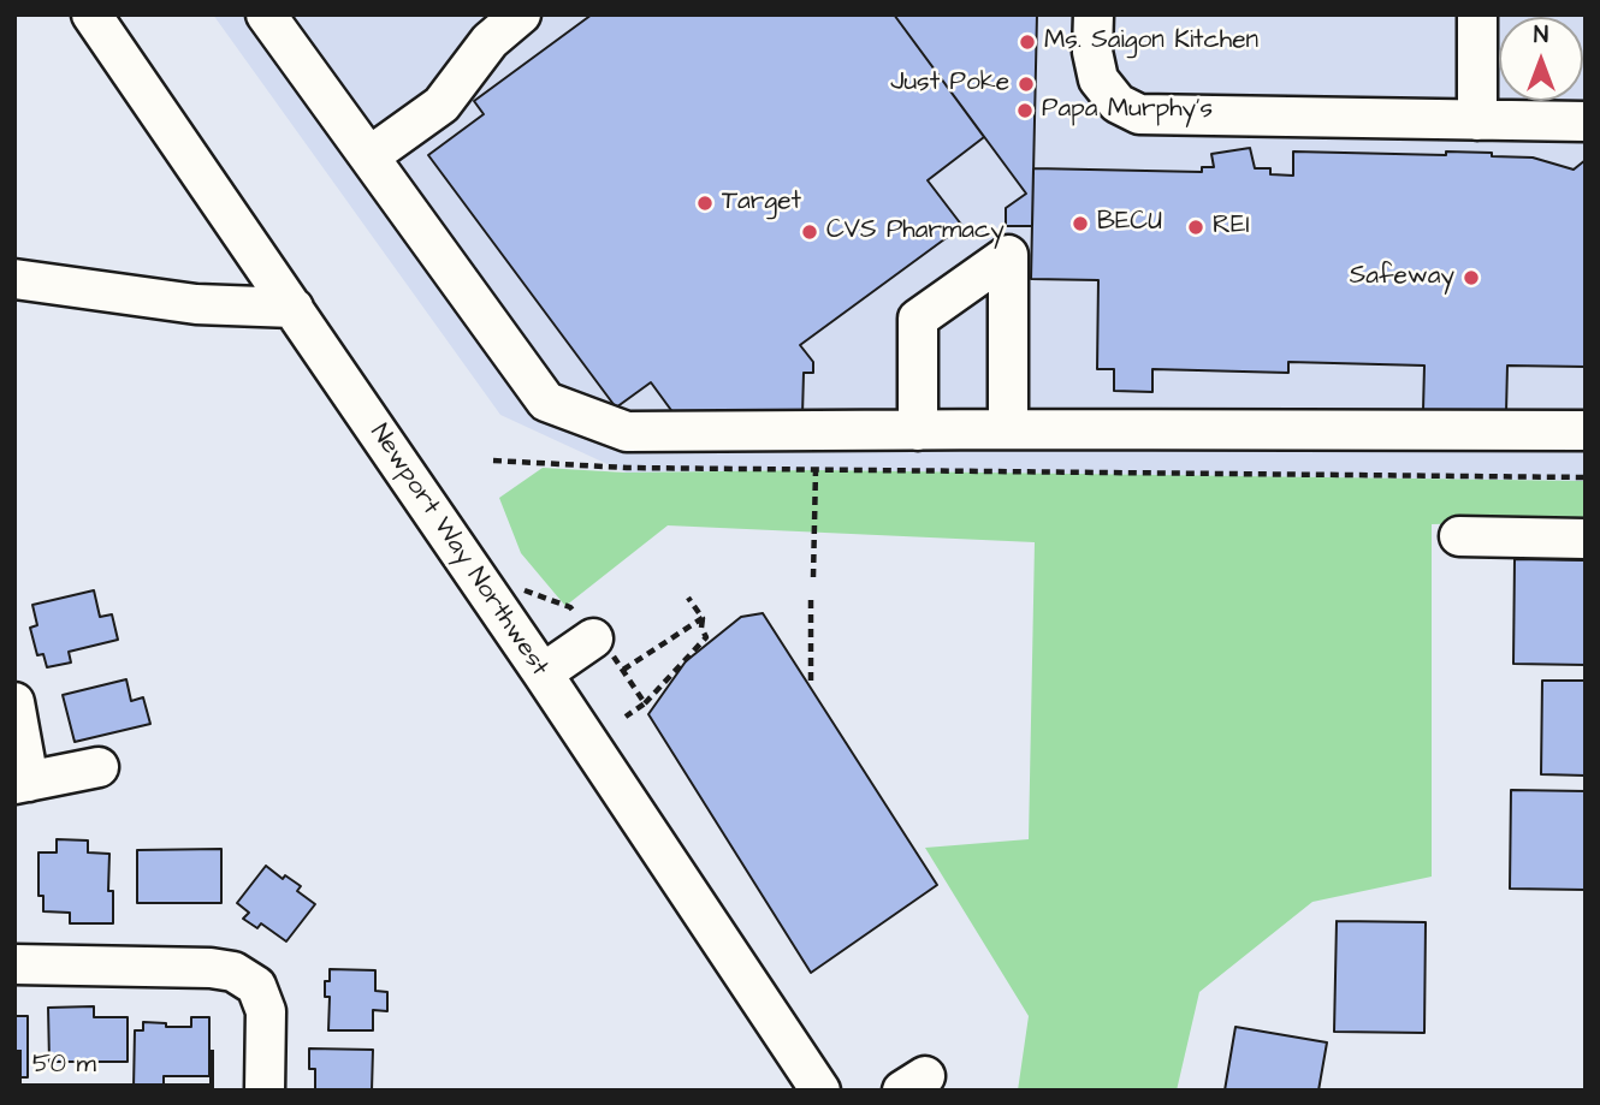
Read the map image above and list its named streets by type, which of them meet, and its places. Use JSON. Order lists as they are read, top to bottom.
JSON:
{
  "streets": {
    "street": ["Newport Way Northwest"]
  },
  "places": [
    "Ms. Saigon Kitchen",
    "Just Poke",
    "Papa Murphy's",
    "Target",
    "BECU",
    "REI",
    "CVS Pharmacy",
    "Safeway"
  ],
  "scale_bar": "50 m",
  "north": "top"
}
